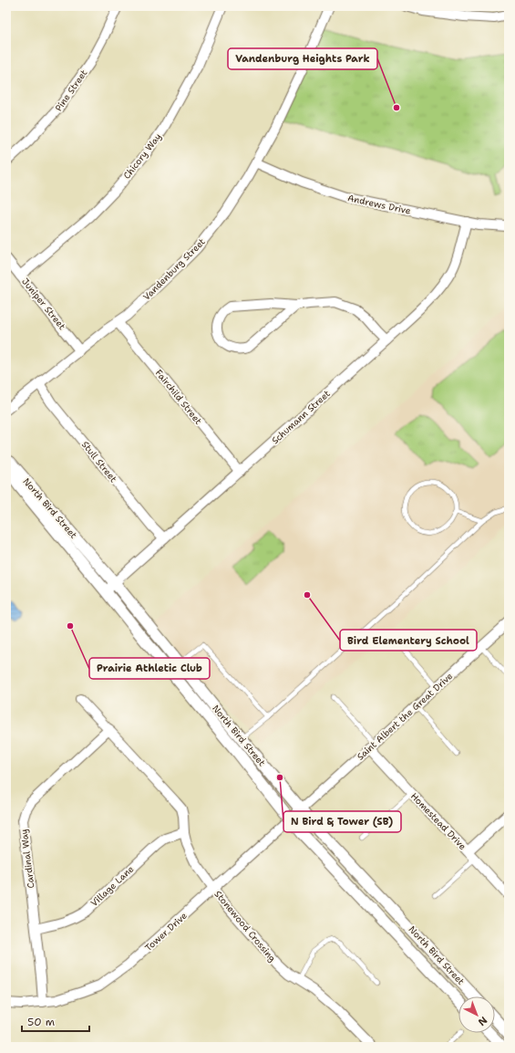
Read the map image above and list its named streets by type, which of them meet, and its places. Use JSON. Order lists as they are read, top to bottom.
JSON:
{
  "streets": {
    "street": [
      "Pine Street",
      "Chicory Way",
      "Andrews Drive",
      "Vandenburg Street",
      "Juniper Street",
      "Fairchild Street",
      "Schumann Street",
      "Stull Street",
      "North Bird Street",
      "Saint Albert the Great Drive",
      "Homestead Drive",
      "Cardinal Way",
      "Village Lane",
      "Stonewood Crossing",
      "Tower Drive"
    ]
  },
  "crossings": [
    ["Chicory Way", "Juniper Street"],
    ["Andrews Drive", "Vandenburg Street"],
    ["Andrews Drive", "Schumann Street"],
    ["Vandenburg Street", "Juniper Street"],
    ["Vandenburg Street", "Fairchild Street"],
    ["Vandenburg Street", "Stull Street"],
    ["Fairchild Street", "Schumann Street"],
    ["Schumann Street", "Stull Street"],
    ["Schumann Street", "North Bird Street"],
    ["North Bird Street", "Saint Albert the Great Drive"],
    ["North Bird Street", "Tower Drive"],
    ["Saint Albert the Great Drive", "Homestead Drive"],
    ["Saint Albert the Great Drive", "Tower Drive"],
    ["Cardinal Way", "Village Lane"],
    ["Cardinal Way", "Stonewood Crossing"],
    ["Cardinal Way", "Tower Drive"],
    ["Village Lane", "Stonewood Crossing"],
    ["Stonewood Crossing", "Tower Drive"]
  ],
  "places": [
    "Vandenburg Heights Park",
    "Bird Elementery School",
    "Prairie Athletic Club",
    "N Bird & Tower (SB)"
  ],
  "scale_bar": "50 m",
  "north": "bottom right"
}
